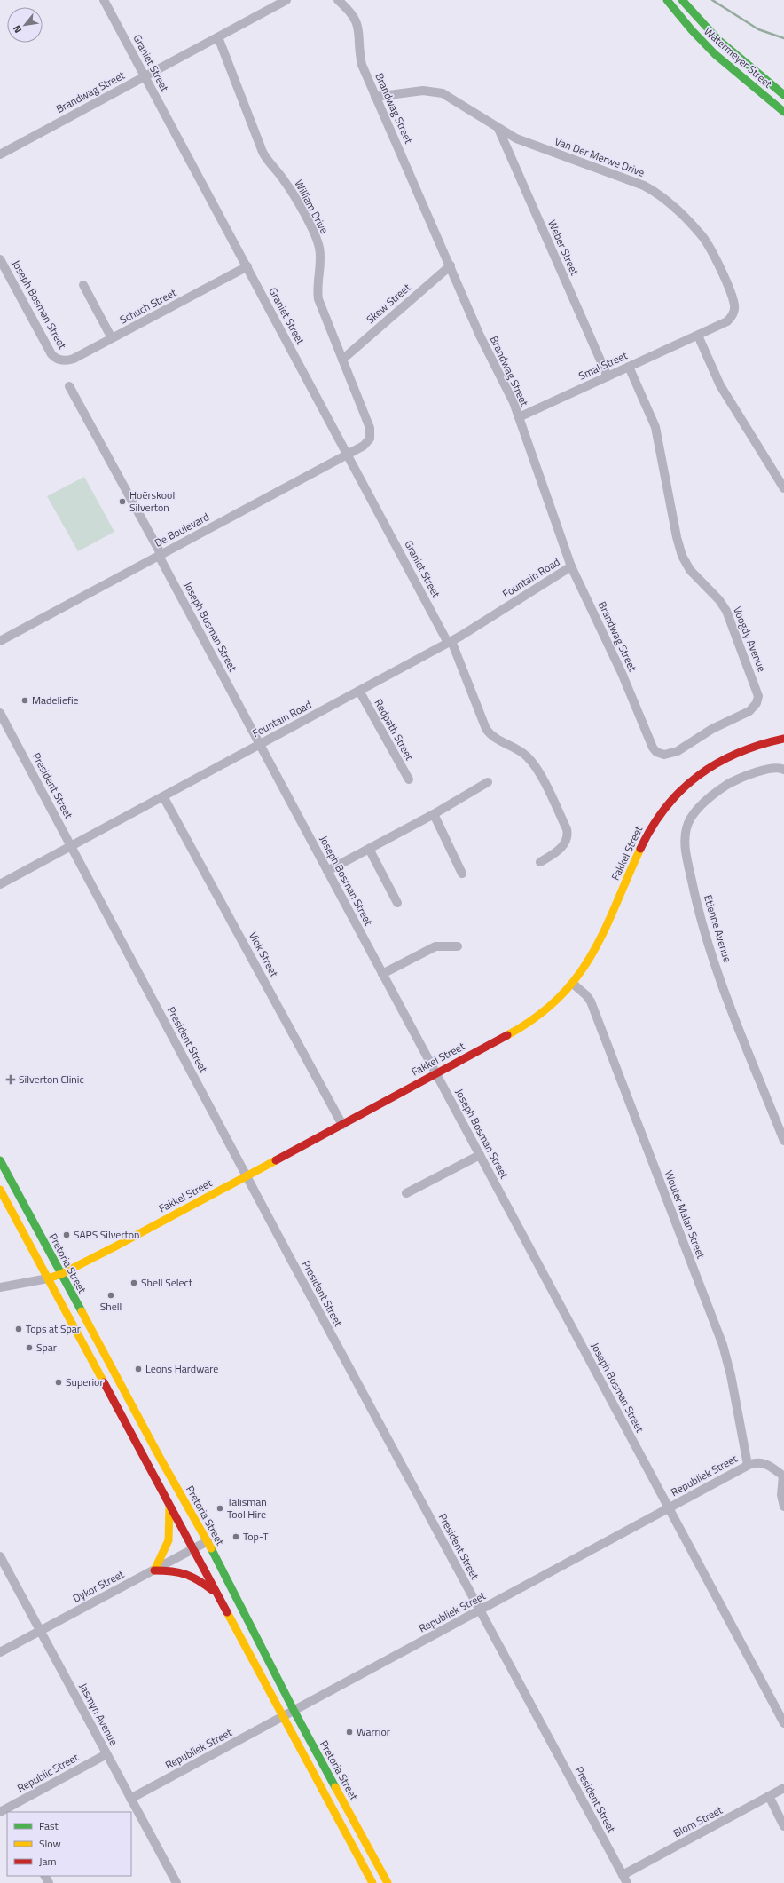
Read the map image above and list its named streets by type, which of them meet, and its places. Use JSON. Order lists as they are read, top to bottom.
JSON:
{
  "streets": {
    "main road": ["Watermeyer Street", "Fakkel Street", "Pretoria Street"],
    "street": [
      "Graniet Street",
      "Brandwag Street",
      "Van Der Merwe Drive",
      "William Drive",
      "Weber Street",
      "Skew Street",
      "Joseph Bosman Street",
      "Schuch Street",
      "Smal Street",
      "De Boulevard",
      "Fountain Road",
      "Voogdy Avenue",
      "Redpath Street",
      "President Street",
      "Etienne Avenue",
      "Vlok Street",
      "Wouter Malan Street",
      "Republiek Street",
      "Dykor Street",
      "Jasmyn Avenue",
      "Republic Street",
      "Blom Street"
    ]
  },
  "crossings": [
    ["Graniet Street", "Brandwag Street"],
    ["Graniet Street", "Schuch Street"],
    ["Graniet Street", "De Boulevard"],
    ["Graniet Street", "Fountain Road"],
    ["Brandwag Street", "Van Der Merwe Drive"],
    ["Brandwag Street", "William Drive"],
    ["Brandwag Street", "Skew Street"],
    ["Brandwag Street", "Smal Street"],
    ["Brandwag Street", "Fountain Road"],
    ["Brandwag Street", "Voogdy Avenue"],
    ["Van Der Merwe Drive", "Weber Street"],
    ["Van Der Merwe Drive", "Smal Street"],
    ["William Drive", "Skew Street"],
    ["William Drive", "De Boulevard"],
    ["Weber Street", "Smal Street"],
    ["Joseph Bosman Street", "Schuch Street"],
    ["Joseph Bosman Street", "De Boulevard"],
    ["Joseph Bosman Street", "Fountain Road"],
    ["Joseph Bosman Street", "Fakkel Street"],
    ["Joseph Bosman Street", "Republiek Street"],
    ["Smal Street", "Voogdy Avenue"],
    ["Fountain Road", "Redpath Street"],
    ["Fountain Road", "President Street"],
    ["Fountain Road", "Vlok Street"],
    ["President Street", "Fakkel Street"],
    ["President Street", "Republiek Street"],
    ["President Street", "Blom Street"],
    ["Fakkel Street", "Vlok Street"],
    ["Fakkel Street", "Wouter Malan Street"],
    ["Fakkel Street", "Pretoria Street"],
    ["Wouter Malan Street", "Republiek Street"],
    ["Pretoria Street", "Republiek Street"],
    ["Pretoria Street", "Dykor Street"],
    ["Republiek Street", "Jasmyn Avenue"],
    ["Dykor Street", "Jasmyn Avenue"],
    ["Jasmyn Avenue", "Republic Street"]
  ],
  "places": {
    "other": [
      "Hoërskool Silverton",
      "Madeliefie",
      "SAPS Silverton",
      "Shell Select",
      "Shell",
      "Tops at Spar",
      "Spar",
      "Leons Hardware",
      "Superior",
      "Talisman Tool Hire",
      "Top-T",
      "Warrior"
    ],
    "health": ["Silverton Clinic"]
  },
  "legend": ["Fast", "Slow", "Jam"],
  "north": "bottom left"
}
